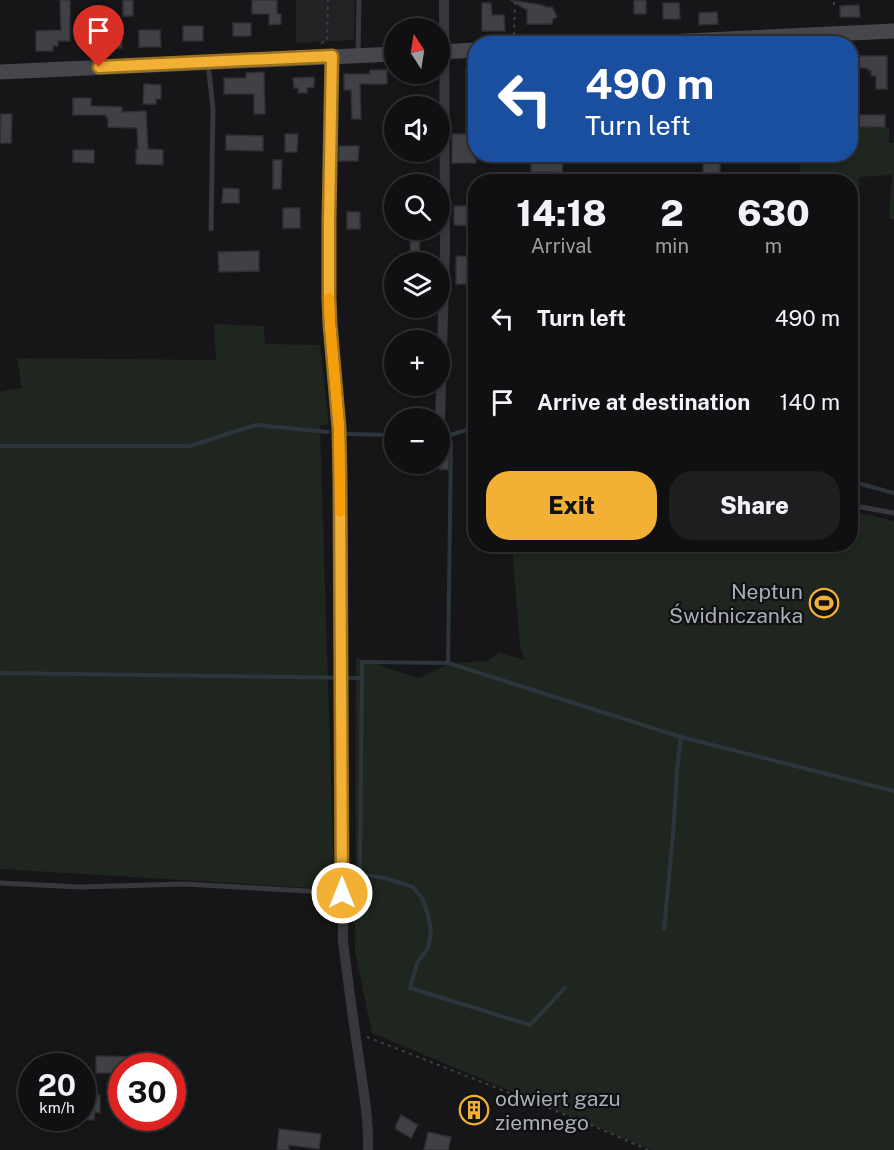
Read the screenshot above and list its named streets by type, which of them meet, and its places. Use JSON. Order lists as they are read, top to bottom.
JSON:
{
  "places": {
    "sports": ["Neptun Świdniczanka"],
    "building": ["odwiert gazu ziemnego"]
  },
  "north": "top",
  "page": {
    "map_buttons": ["+", "−"],
    "turn": ["490 m", "Turn left"],
    "eta": [
      "14:18",
      "Arrival",
      "2",
      "min",
      "630",
      "m"
    ],
    "list": [
      {
        "name": "Turn left",
        "value": "490 m"
      },
      {
        "name": "Arrive at destination",
        "value": "140 m"
      }
    ],
    "buttons": ["Exit", "Share"],
    "speed": "20 km/h",
    "limit": "30"
  }
}
